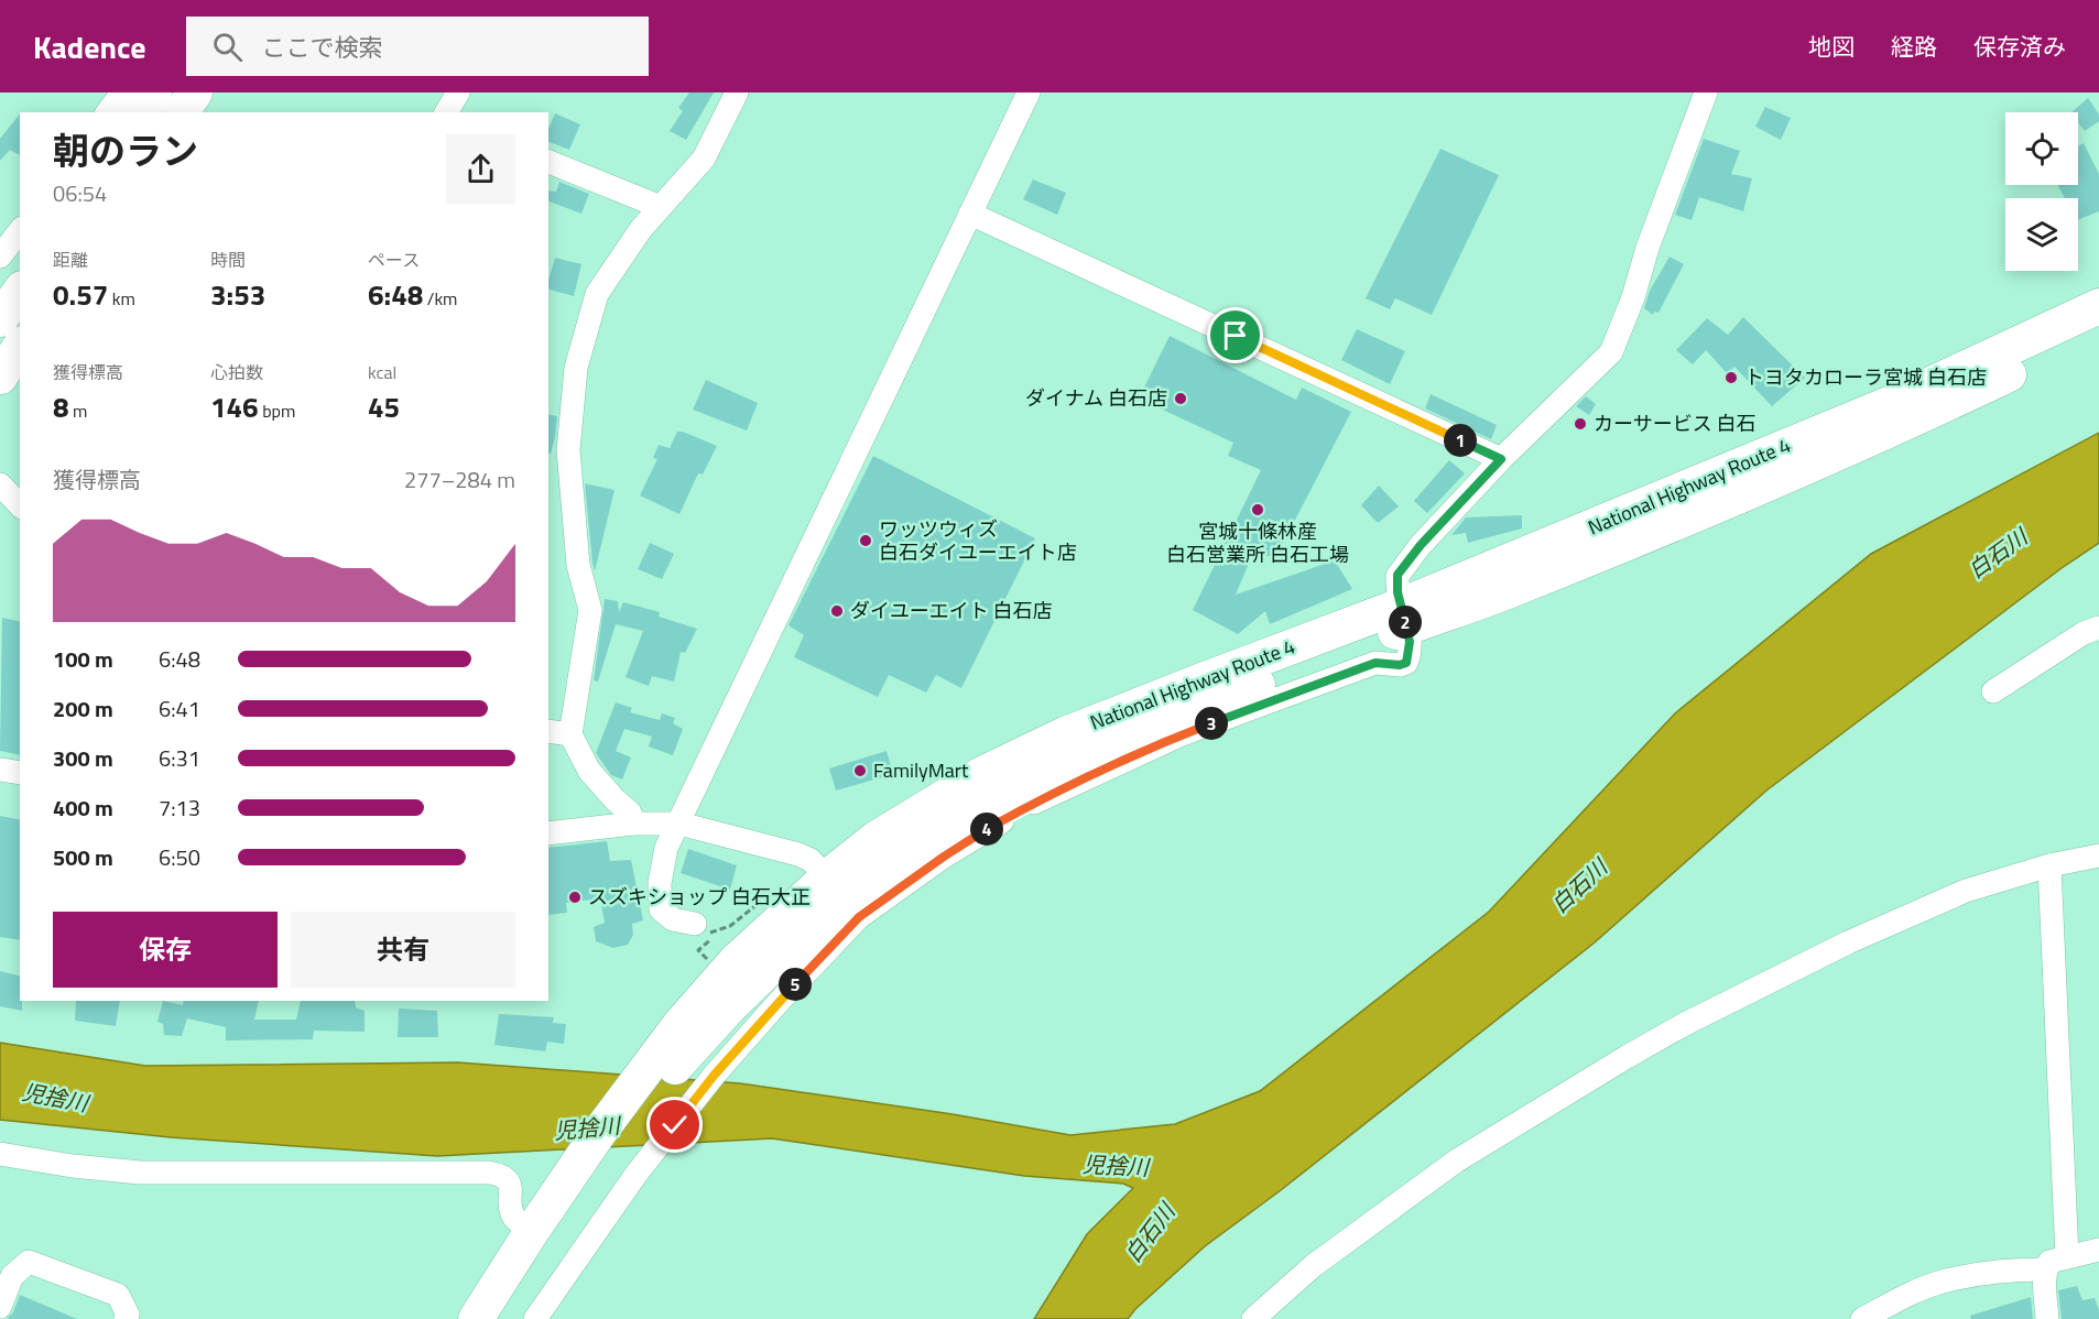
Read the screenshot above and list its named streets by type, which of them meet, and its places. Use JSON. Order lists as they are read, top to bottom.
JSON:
{
  "streets": {
    "highway": ["National Highway Route 4"]
  },
  "water": ["白石川", "児捨川"],
  "places": [
    "トヨタカローラ宮城 白石店",
    "ダイナム 白石店",
    "カーサービス 白石",
    "宮城十條林産 白石営業所 白石工場",
    "ワッツウィズ 白石ダイユーエイト店",
    "ダイユーエイト 白石店",
    "FamilyMart",
    "スズキショップ 白石大正"
  ],
  "page": {
    "header": "Kadence",
    "search": "ここで検索",
    "nav": ["地図", "経路", "保存済み"],
    "heading": ["朝のラン", "06:54"],
    "stats": [
      ["距離", "0.57 km"],
      ["時間", "3:53"],
      ["ペース", "6:48 /km"],
      ["獲得標高", "8 m"],
      ["心拍数", "146 bpm"],
      ["kcal", "45"]
    ],
    "pins": [
      "1",
      "2",
      "3",
      "4",
      "5"
    ],
    "chart": ["獲得標高", "277–284 m"],
    "list": [
      {
        "name": "100 m",
        "note": "6:48"
      },
      {
        "name": "200 m",
        "note": "6:41"
      },
      {
        "name": "300 m",
        "note": "6:31"
      },
      {
        "name": "400 m",
        "note": "7:13"
      },
      {
        "name": "500 m",
        "note": "6:50"
      }
    ],
    "buttons": ["保存", "共有"]
  }
}
